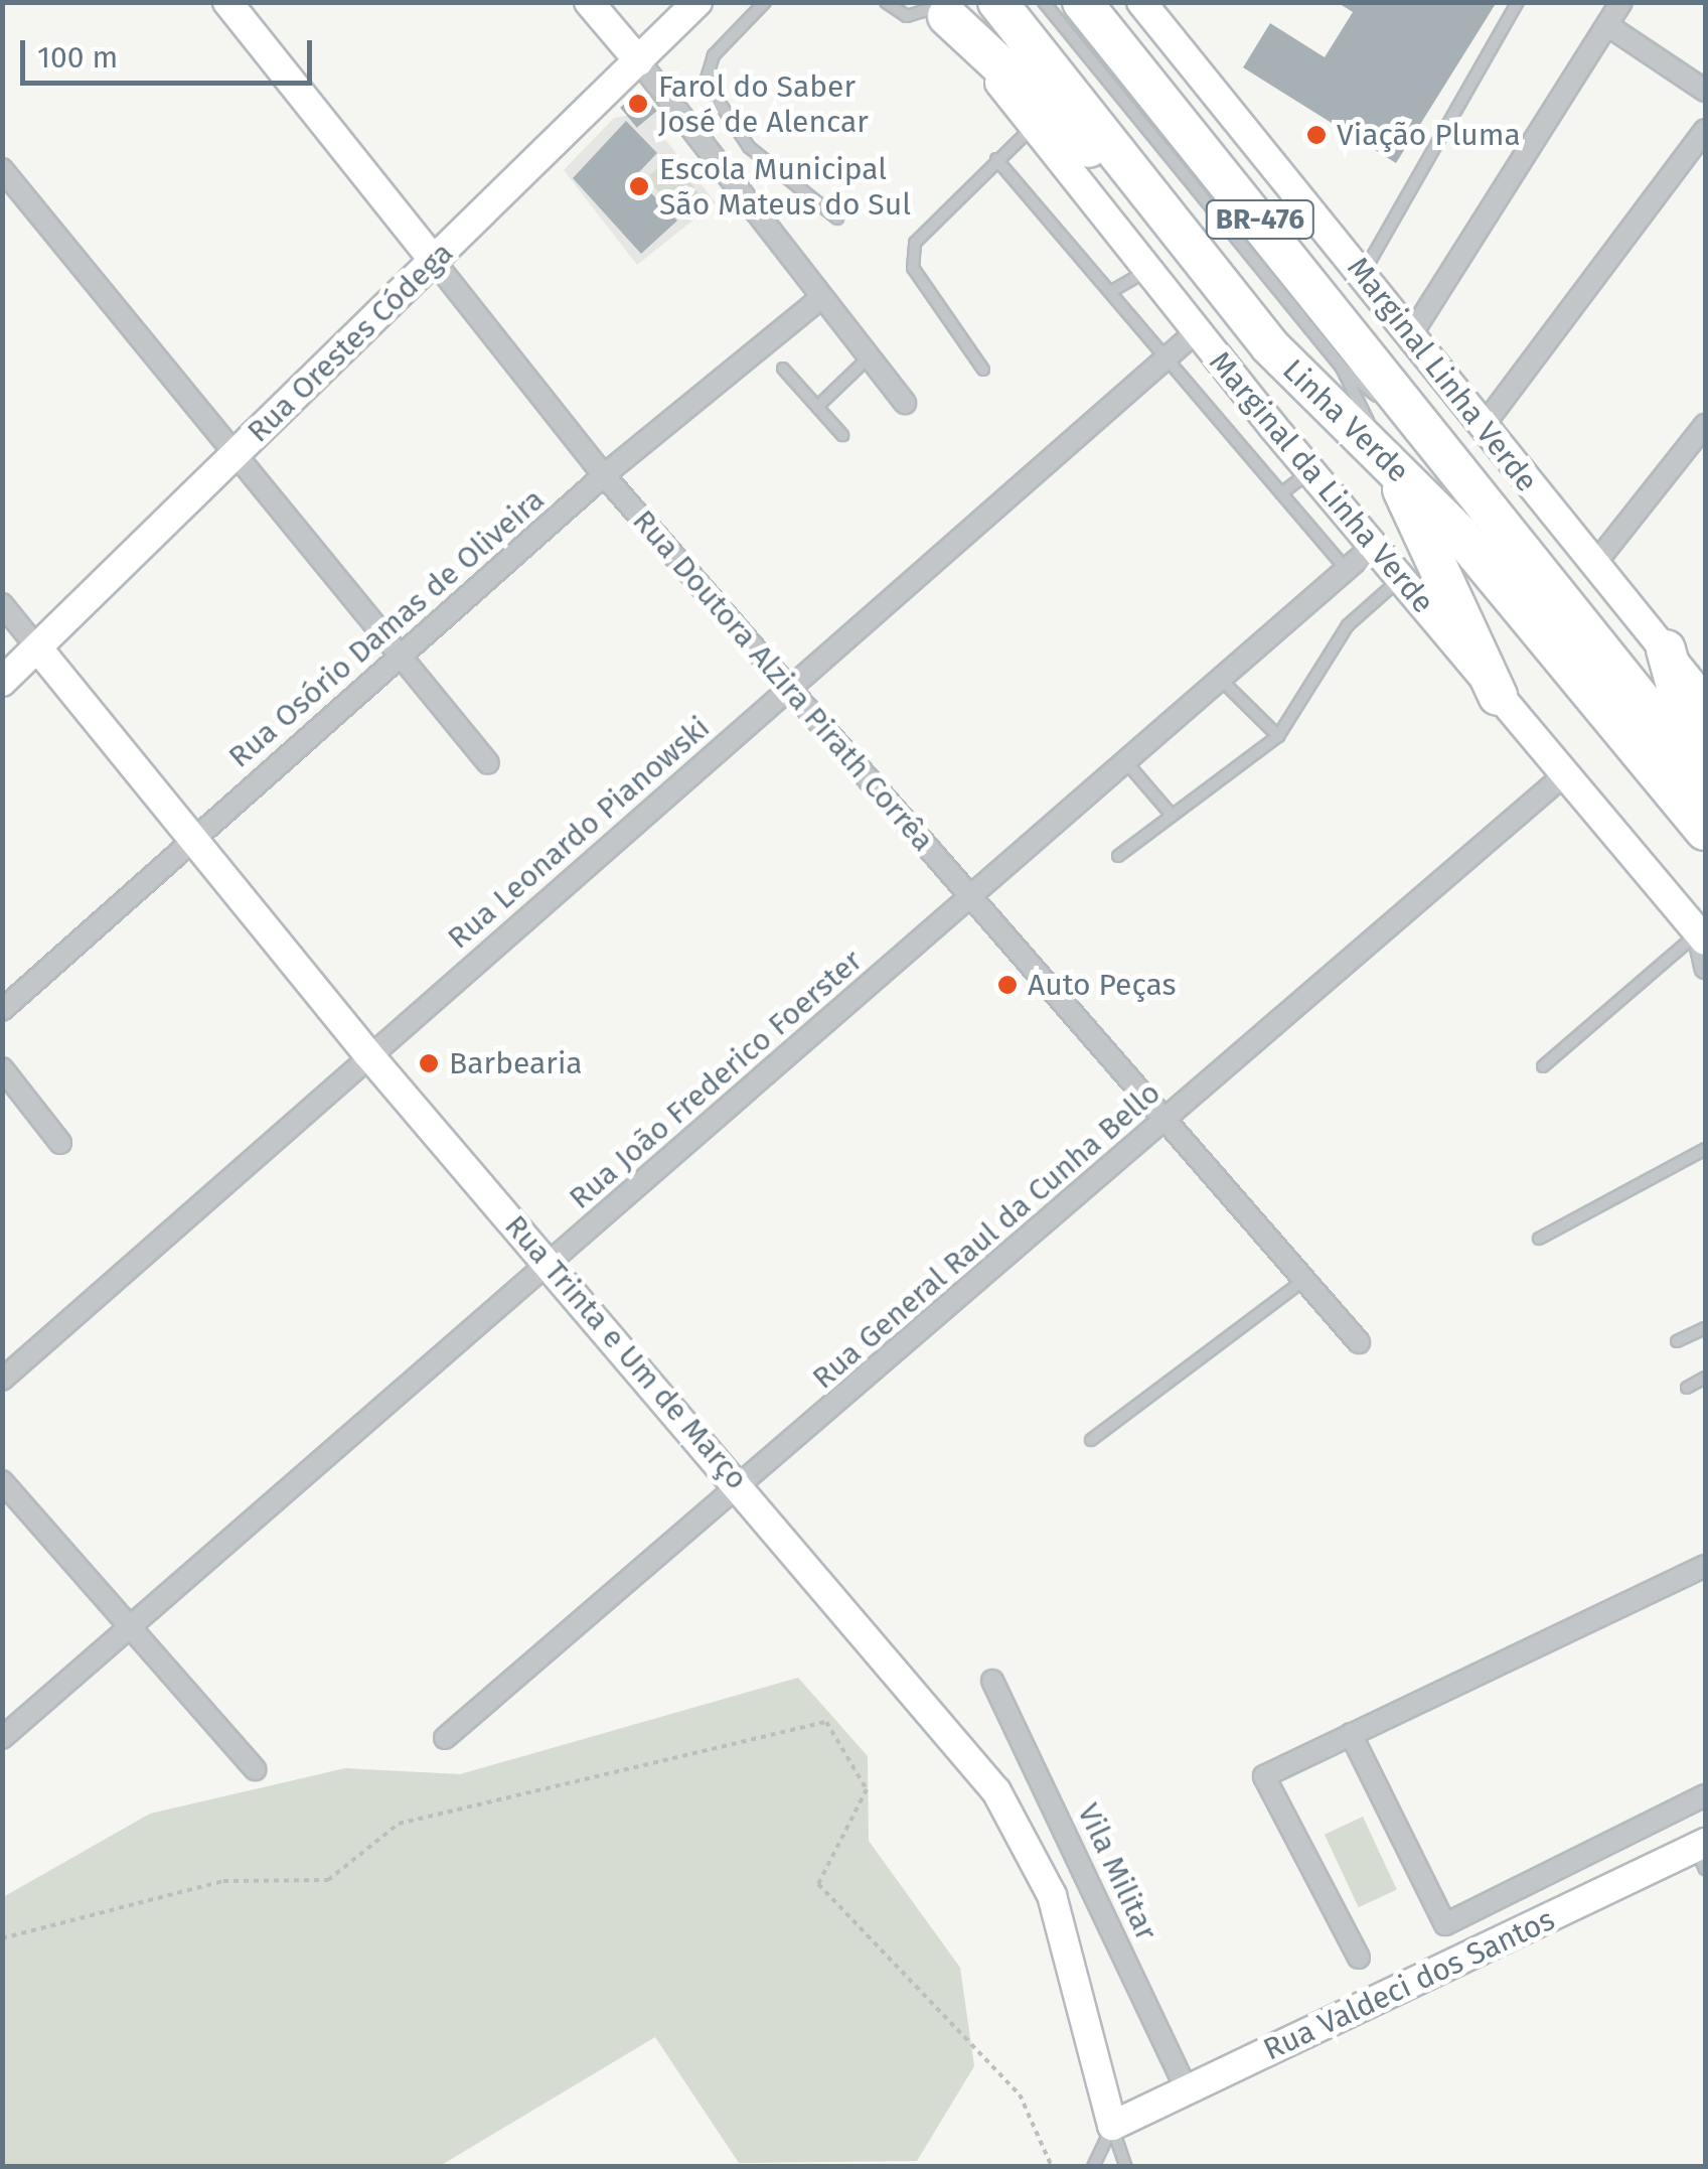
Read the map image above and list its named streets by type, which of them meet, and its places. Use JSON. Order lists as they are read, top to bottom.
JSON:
{
  "streets": {
    "highway": ["BR-476", "Linha Verde"],
    "main road": [
      "Rua Orestes Códega",
      "Marginal Linha Verde",
      "Marginal da Linha Verde",
      "Rua Doutora Alzira Pirath Corrêa",
      "Rua Trinta e Um de Março",
      "Rua Valdeci dos Santos"
    ],
    "street": [
      "Rua Osório Damas de Oliveira",
      "Rua Leonardo Pianowski",
      "Rua João Frederico Foerster",
      "Rua General Raul da Cunha Bello",
      "Vila Militar"
    ]
  },
  "crossings": [
    ["Rua Orestes Códega", "Rua Doutora Alzira Pirath Corrêa"],
    ["Rua Orestes Códega", "Rua Trinta e Um de Março"],
    ["Marginal da Linha Verde", "Rua Leonardo Pianowski"],
    ["Marginal da Linha Verde", "Rua João Frederico Foerster"],
    ["Marginal da Linha Verde", "Rua General Raul da Cunha Bello"],
    ["Rua Osório Damas de Oliveira", "Rua Doutora Alzira Pirath Corrêa"],
    ["Rua Osório Damas de Oliveira", "Rua Trinta e Um de Março"],
    ["Rua Doutora Alzira Pirath Corrêa", "Rua Leonardo Pianowski"],
    ["Rua Doutora Alzira Pirath Corrêa", "Rua João Frederico Foerster"],
    ["Rua Doutora Alzira Pirath Corrêa", "Rua General Raul da Cunha Bello"],
    ["Rua Leonardo Pianowski", "Rua Trinta e Um de Março"],
    ["Rua João Frederico Foerster", "Rua Trinta e Um de Março"],
    ["Rua General Raul da Cunha Bello", "Rua Trinta e Um de Março"],
    ["Rua Trinta e Um de Março", "Rua Valdeci dos Santos"],
    ["Vila Militar", "Rua Valdeci dos Santos"]
  ],
  "places": [
    "Farol do Saber José de Alencar",
    "Viação Pluma",
    "Escola Municipal São Mateus do Sul",
    "Auto Peças",
    "Barbearia"
  ],
  "scale_bar": "100 m"
}
